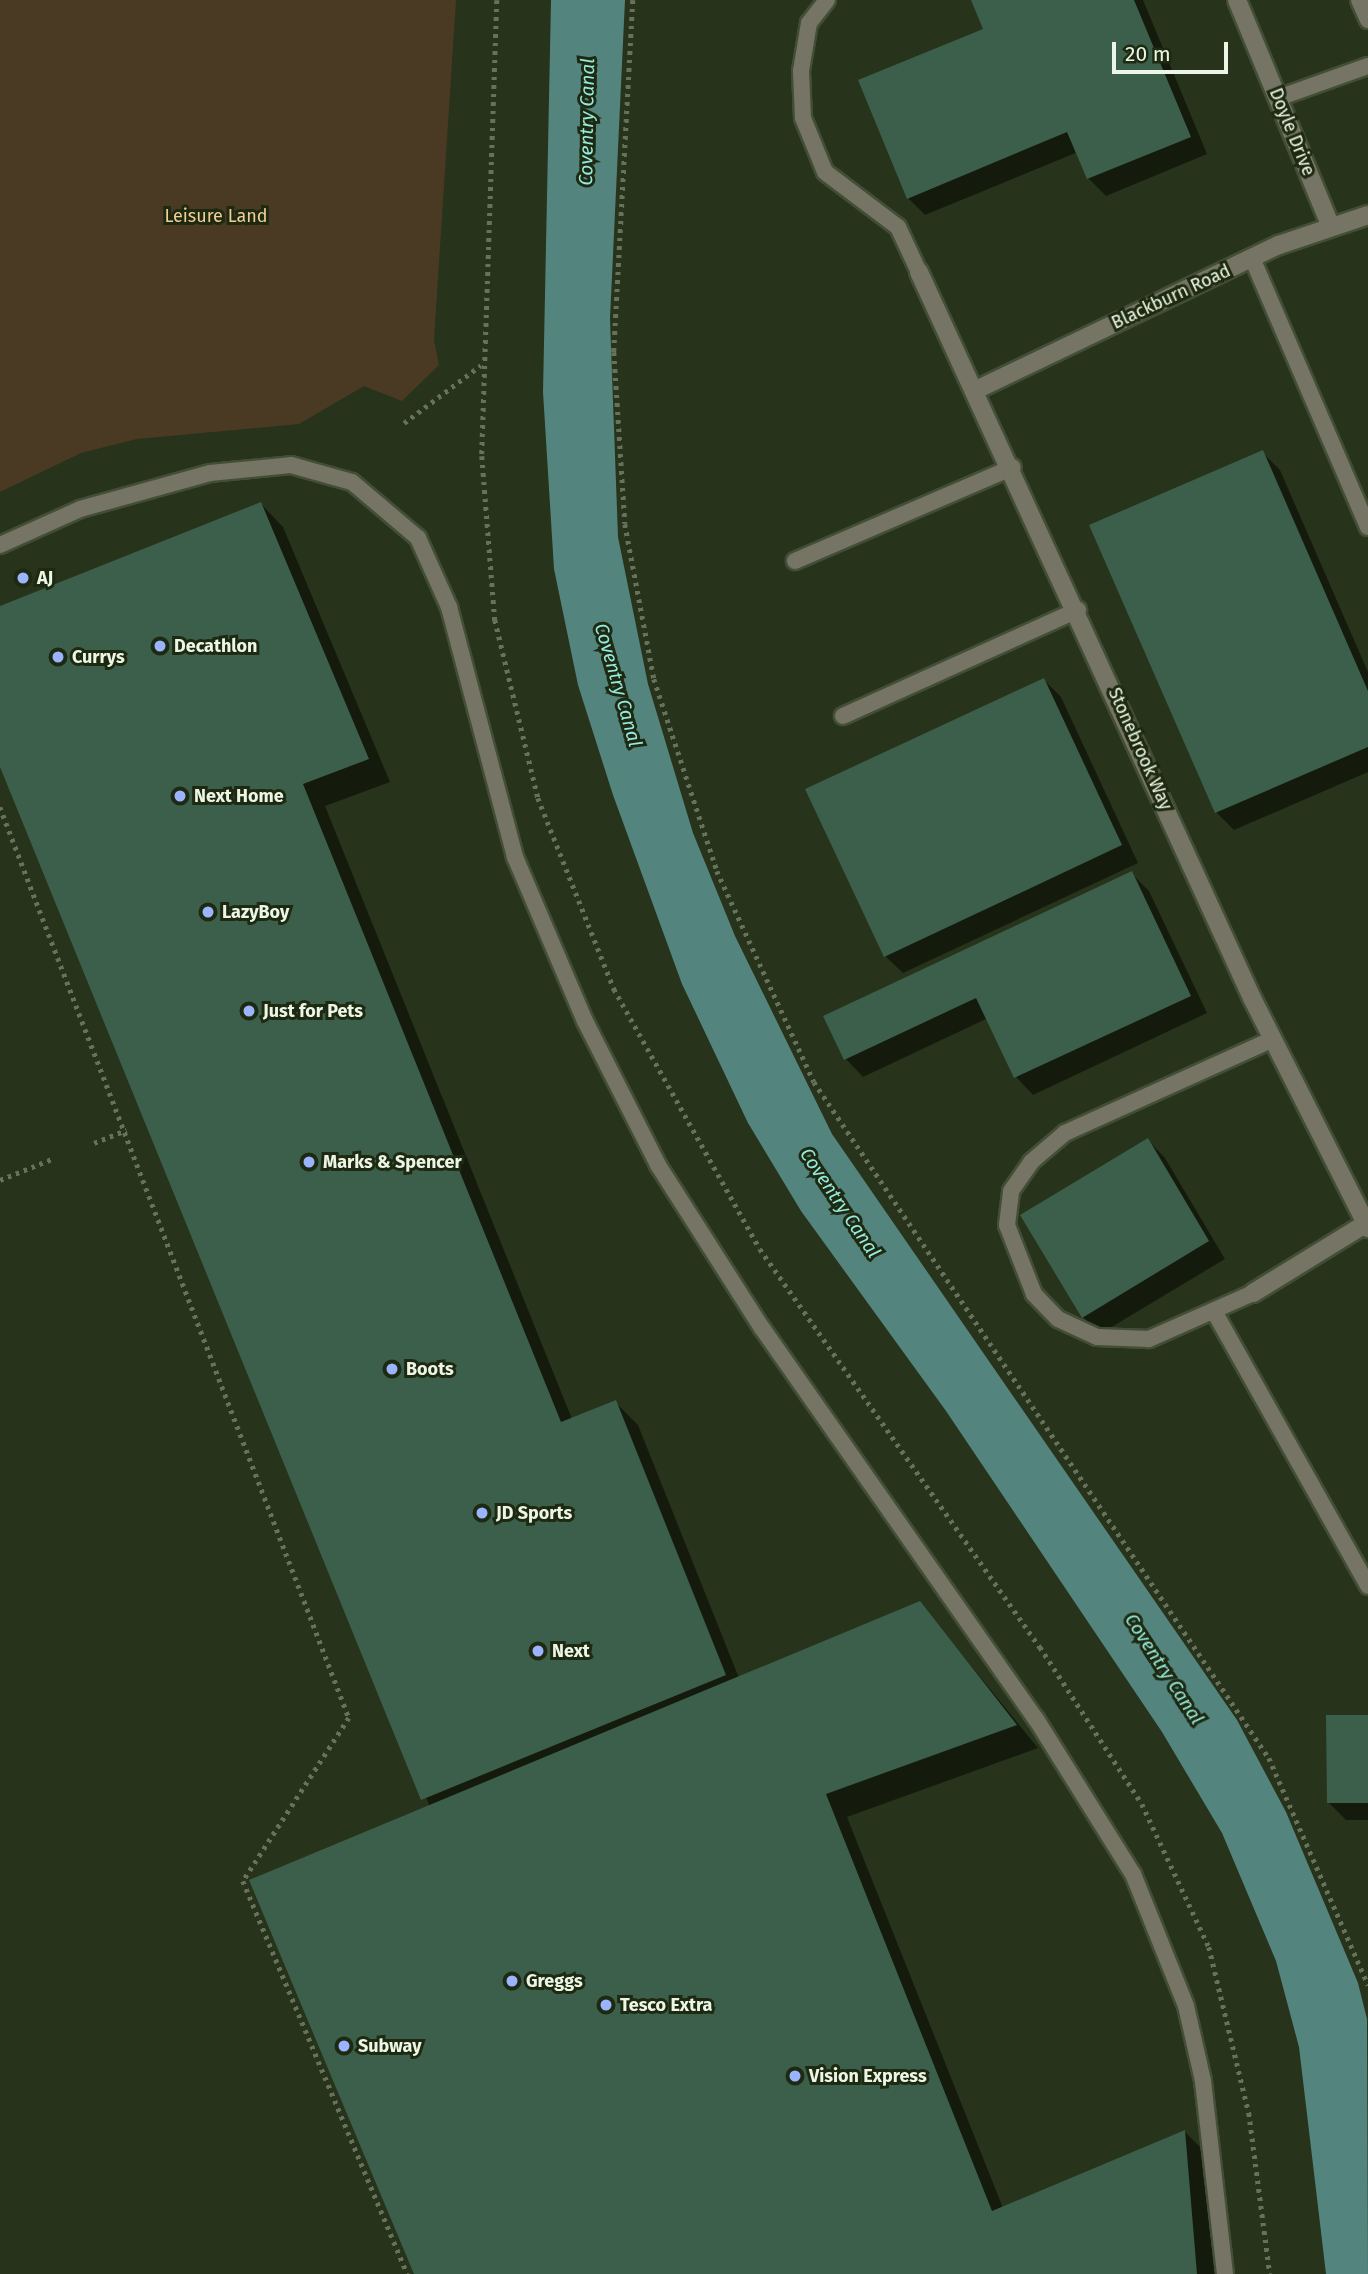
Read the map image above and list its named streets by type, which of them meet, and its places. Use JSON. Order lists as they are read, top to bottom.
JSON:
{
  "streets": {
    "street": ["Doyle Drive", "Blackburn Road", "Stonebrook Way"]
  },
  "crossings": [
    ["Doyle Drive", "Blackburn Road"],
    ["Blackburn Road", "Stonebrook Way"]
  ],
  "water": ["Coventry Canal"],
  "parks": ["Leisure Land"],
  "places": [
    "AJ",
    "Decathlon",
    "Currys",
    "Next Home",
    "LazyBoy",
    "Just for Pets",
    "Marks & Spencer",
    "Boots",
    "JD Sports",
    "Next",
    "Greggs",
    "Tesco Extra",
    "Subway",
    "Vision Express"
  ],
  "scale_bar": "20 m"
}
